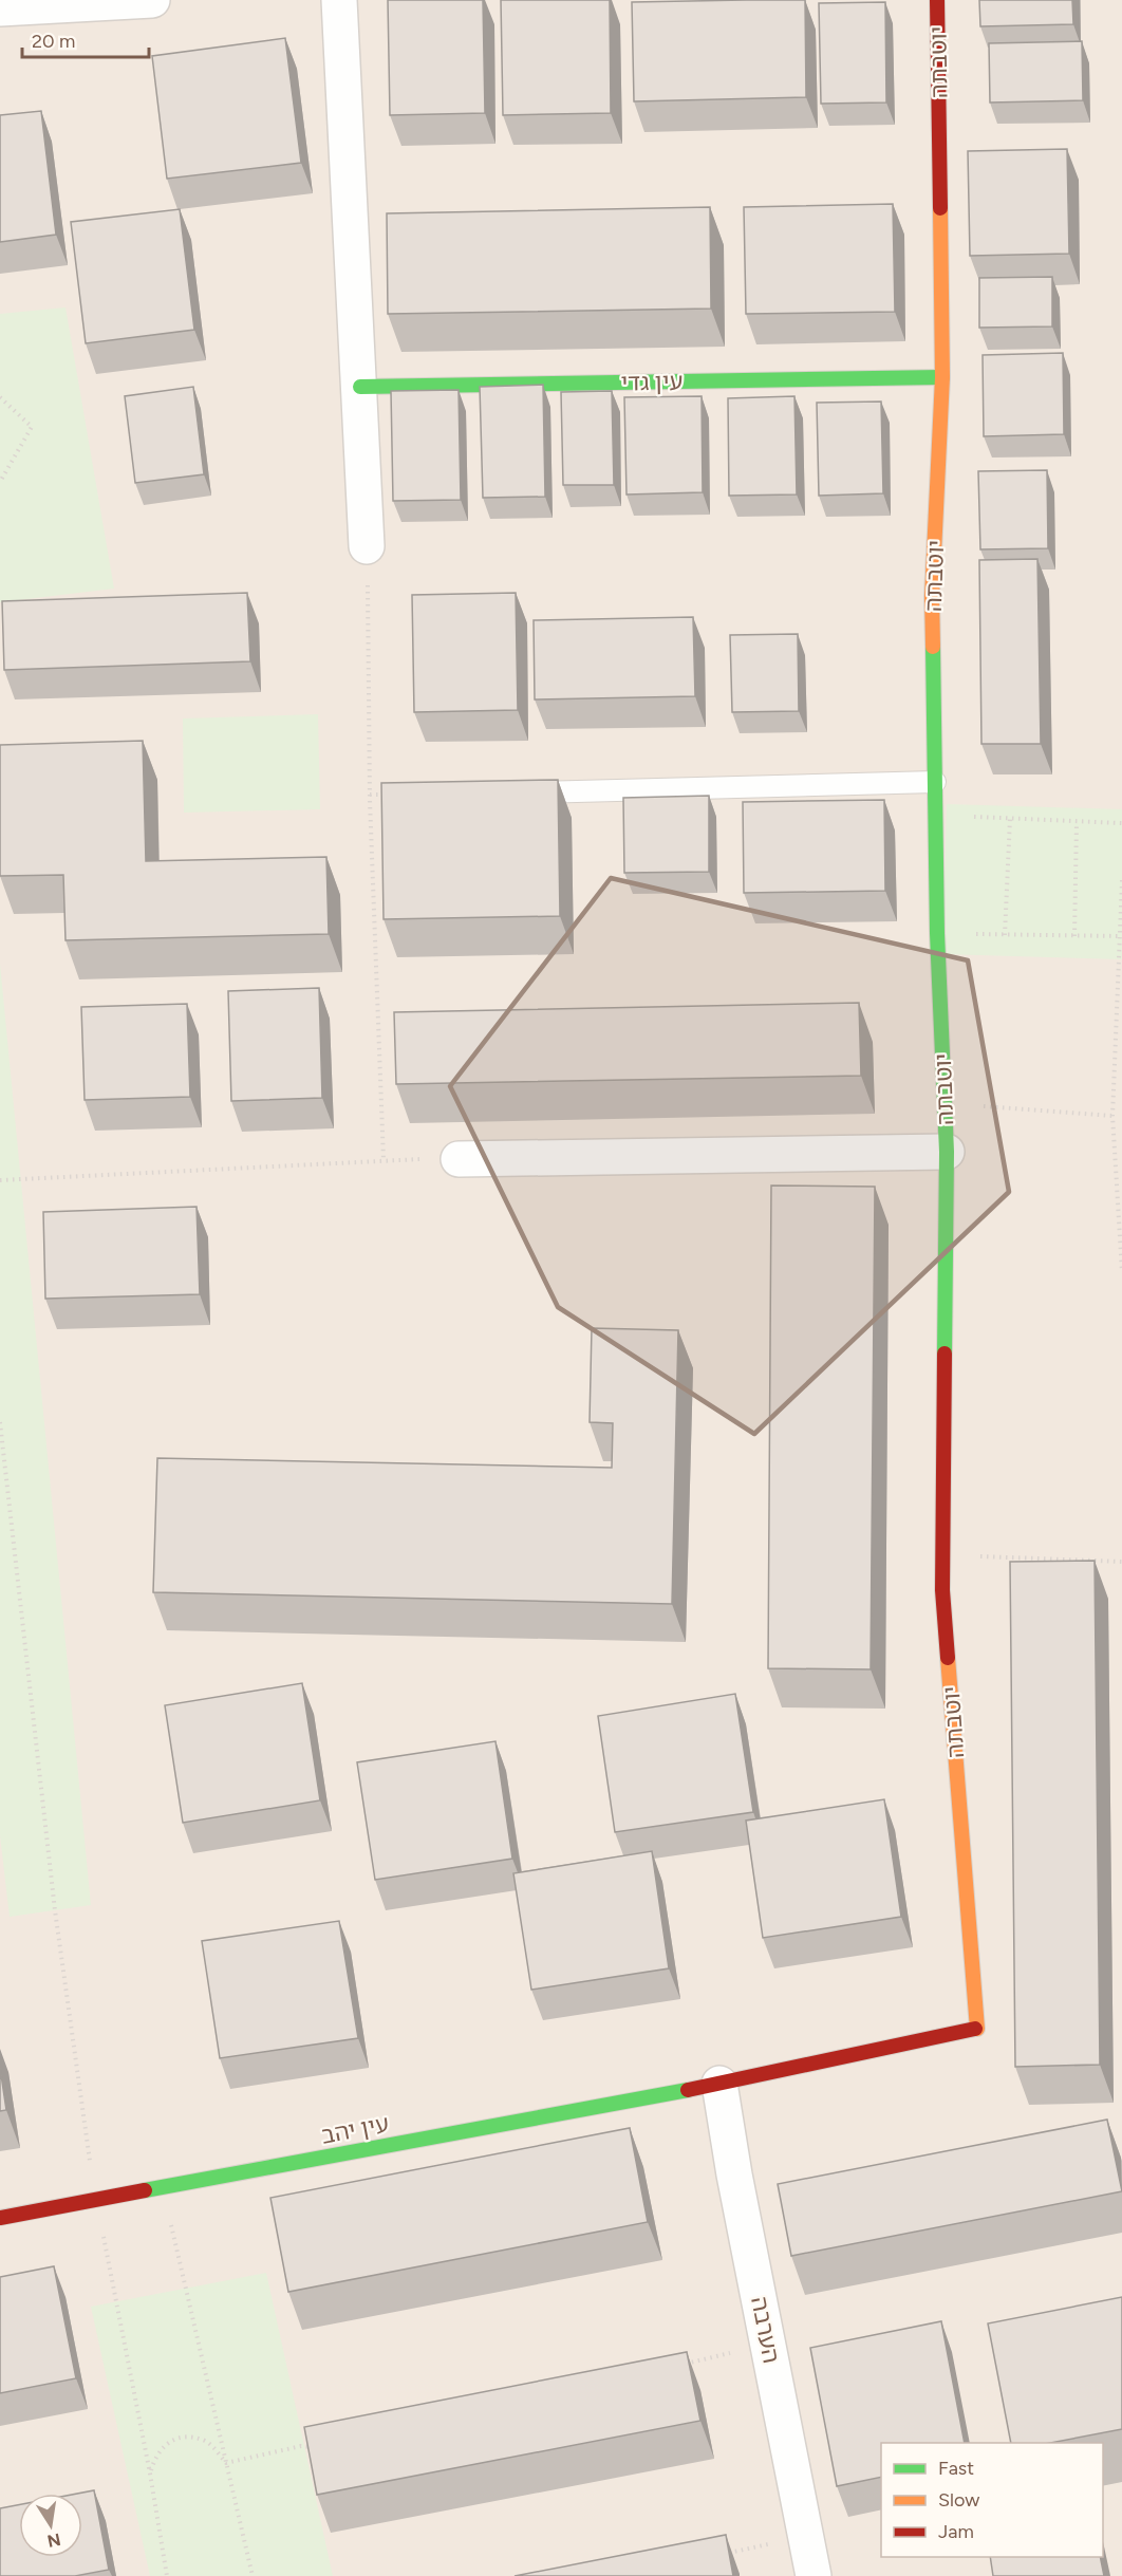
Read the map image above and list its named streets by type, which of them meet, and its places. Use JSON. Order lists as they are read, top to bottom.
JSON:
{
  "streets": {
    "street": [
      "יוטבתה",
      "עין גדי",
      "עין יהב",
      "הערבה"
    ]
  },
  "crossings": [
    ["יוטבתה", "עין גדי"],
    ["יוטבתה", "עין יהב"],
    ["יוטבתה", "הערבה"],
    ["עין יהב", "הערבה"]
  ],
  "legend": ["Fast", "Slow", "Jam"],
  "scale_bar": "20 m",
  "north": "bottom"
}
